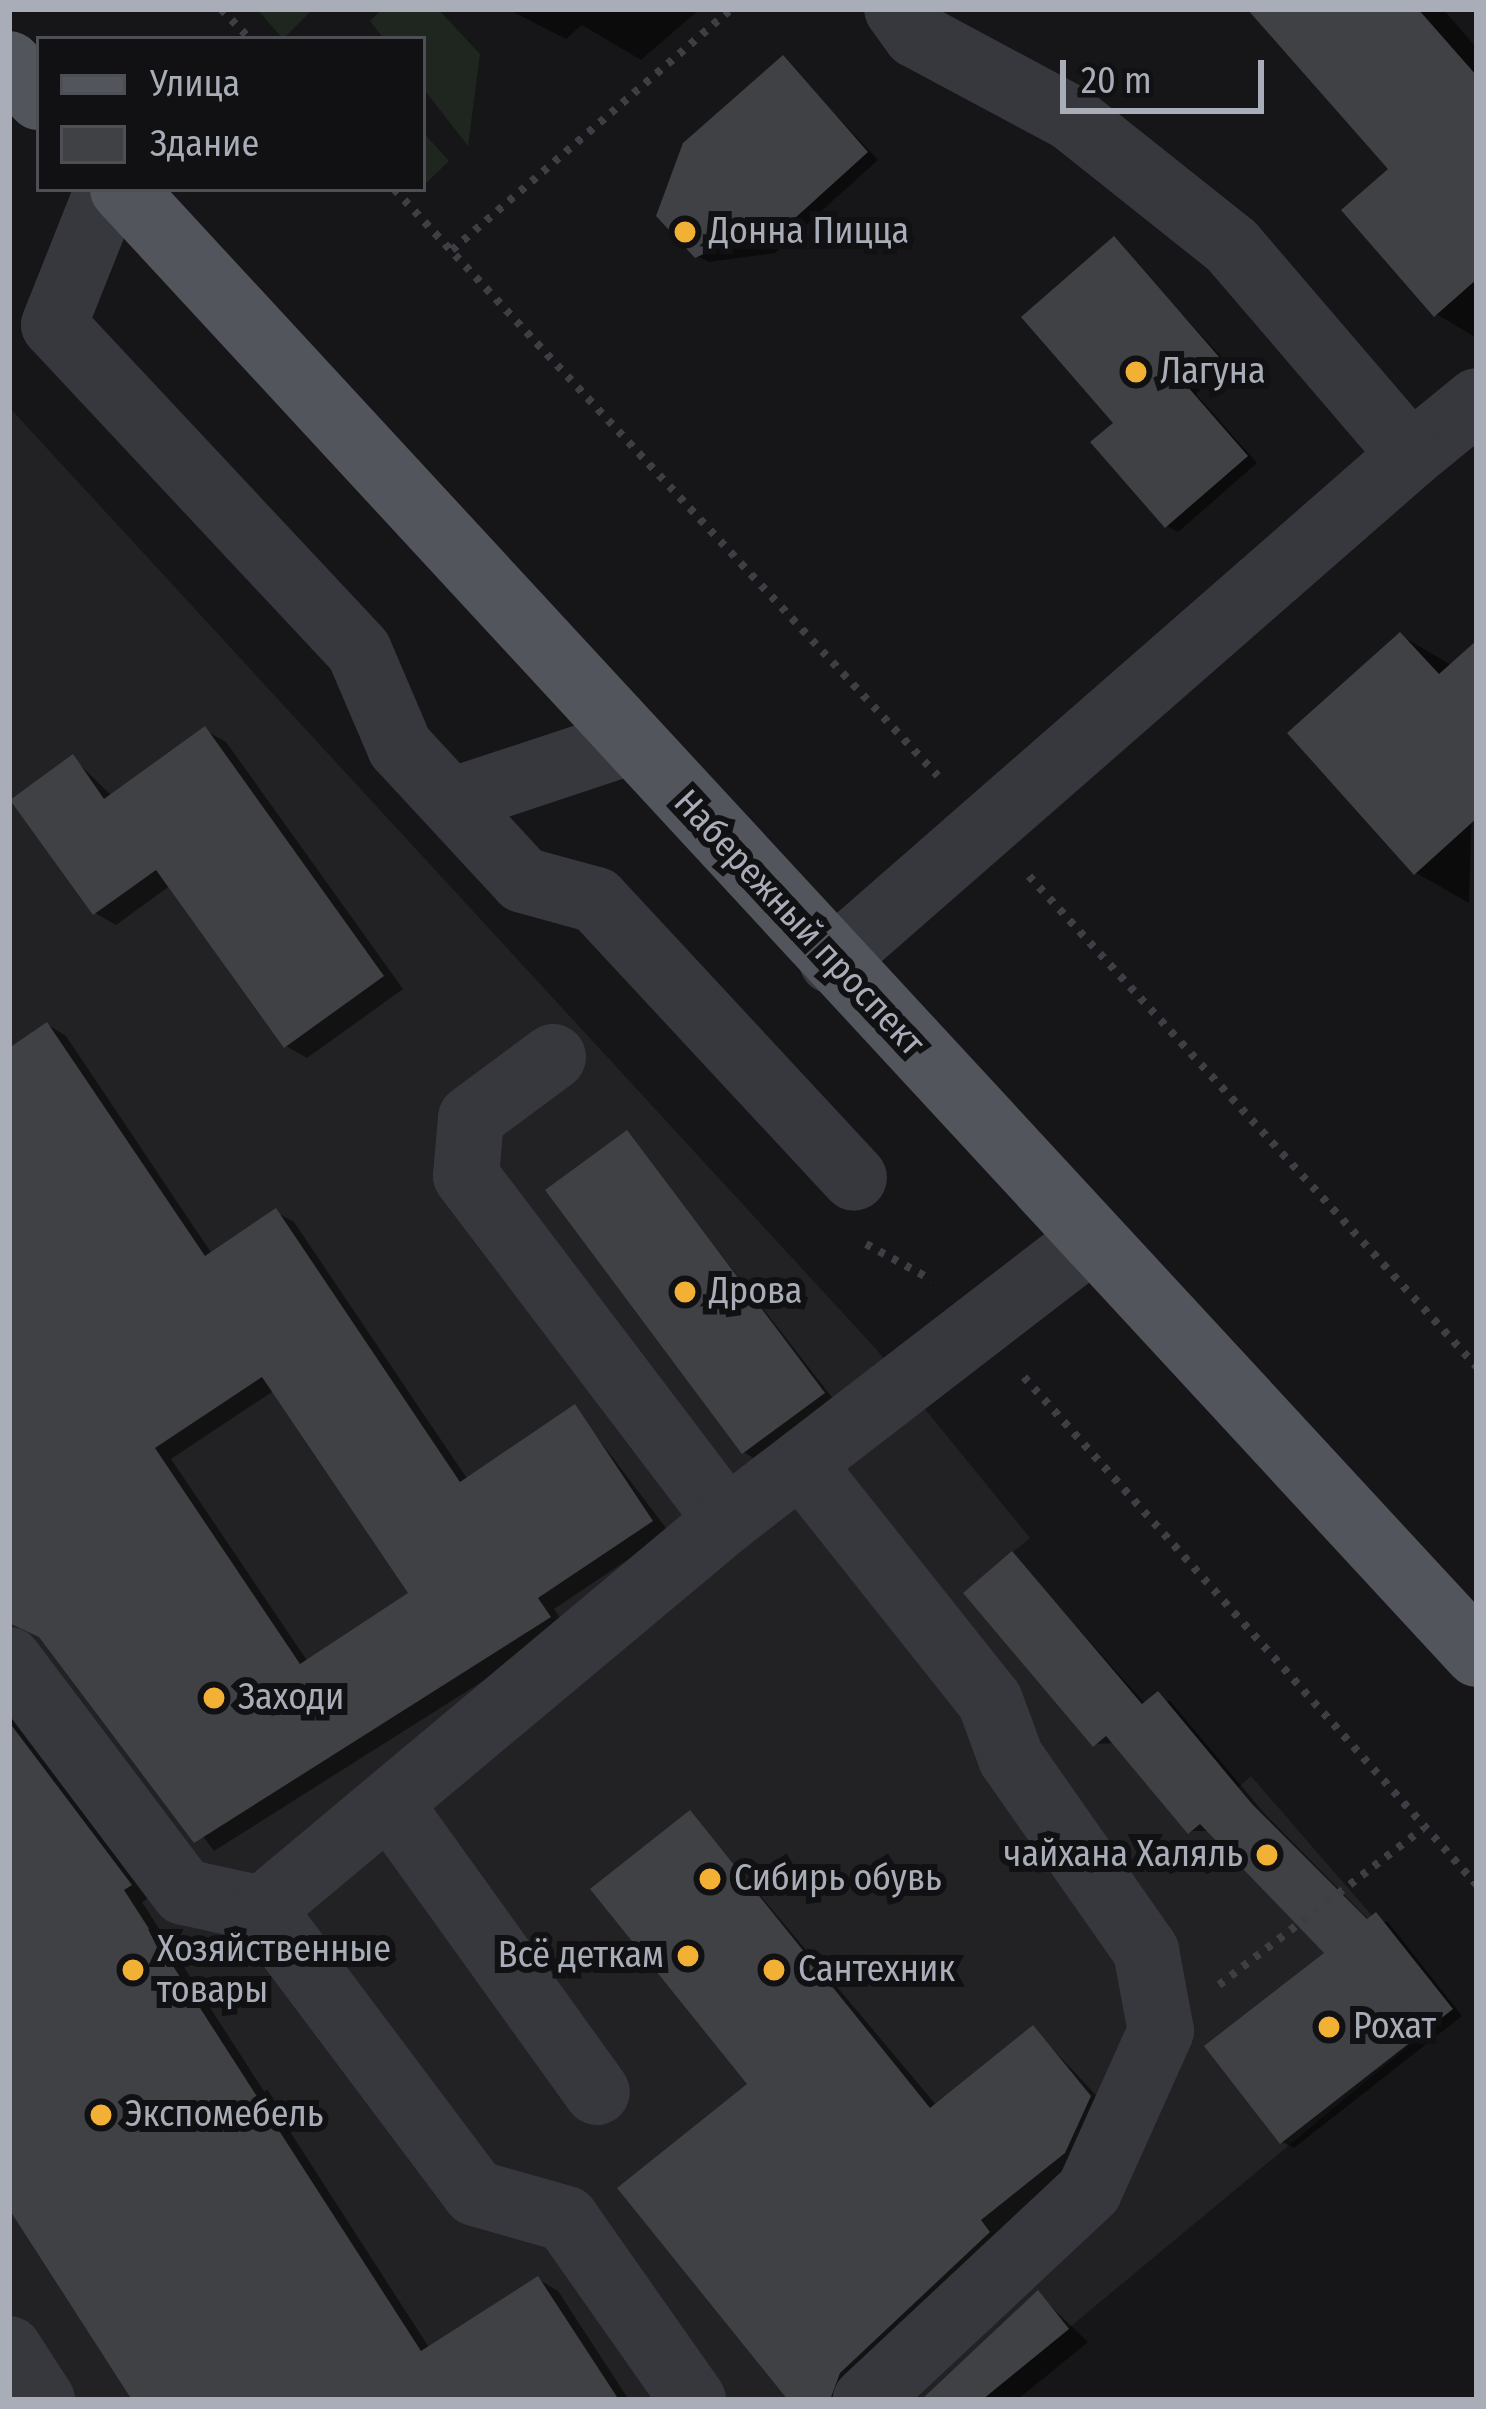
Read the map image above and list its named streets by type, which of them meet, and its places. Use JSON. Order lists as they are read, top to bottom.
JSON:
{
  "streets": {
    "main road": ["Набережный проспект"]
  },
  "places": [
    "Донна Пицца",
    "Лагуна",
    "Дрова",
    "Заходи",
    "чайхана Халяль",
    "Сибирь обувь",
    "Всё деткам",
    "Хозяйственные товары",
    "Сантехник",
    "Рохат",
    "Экспомебель"
  ],
  "legend": ["Улица", "Здание"],
  "scale_bar": "20 m"
}
